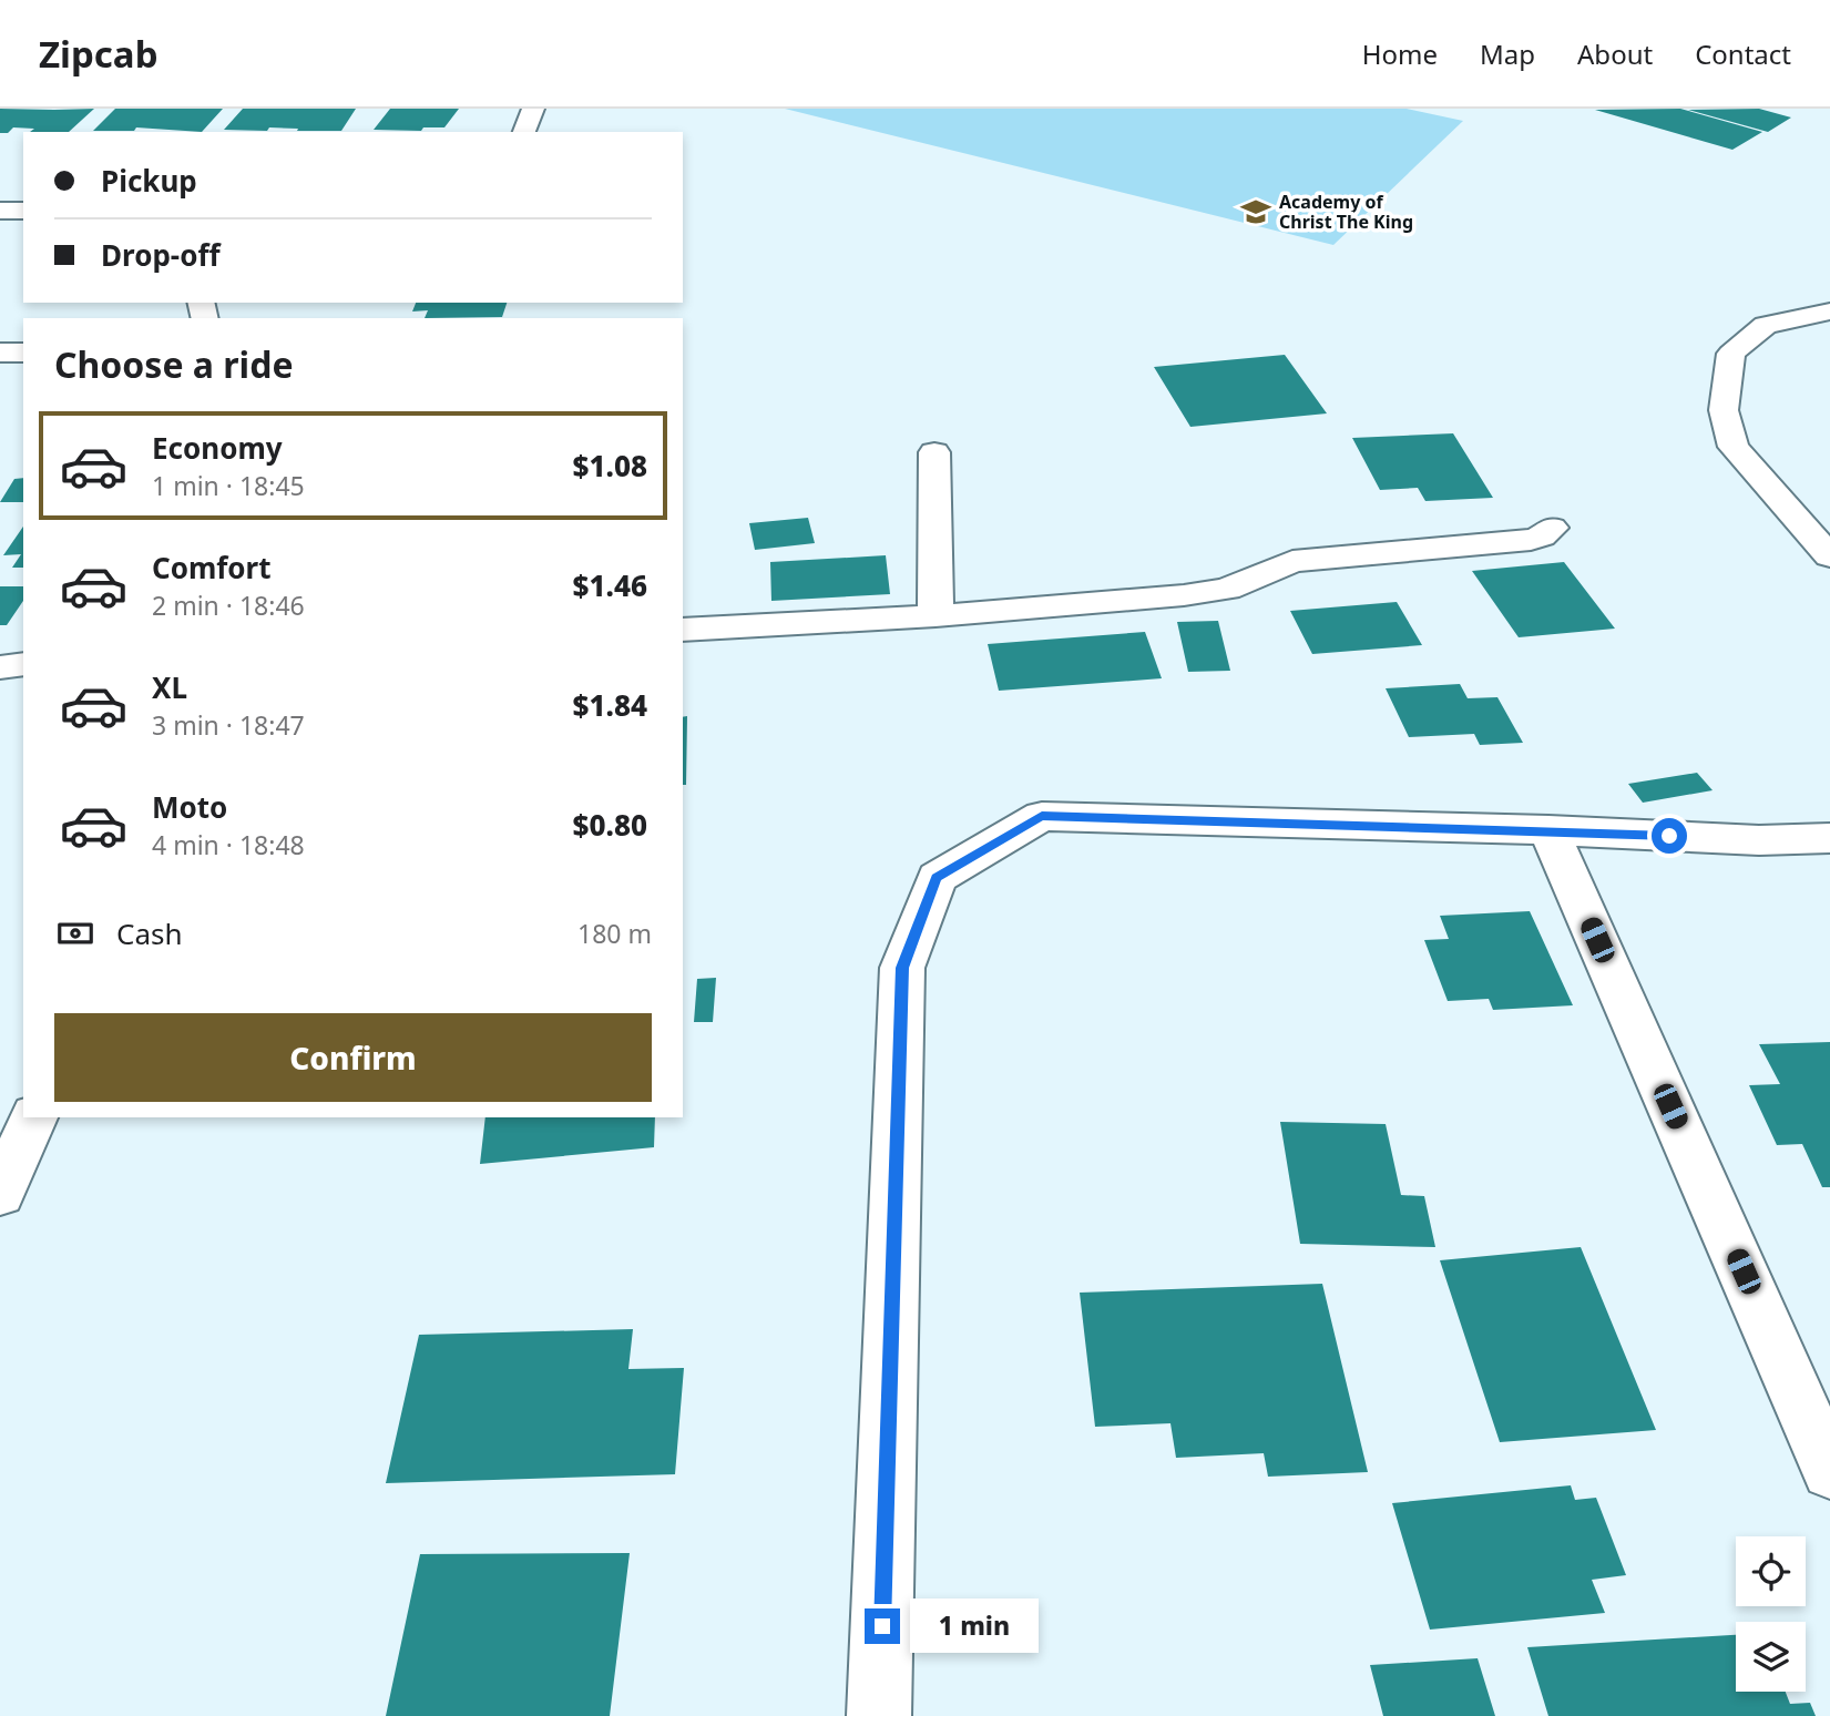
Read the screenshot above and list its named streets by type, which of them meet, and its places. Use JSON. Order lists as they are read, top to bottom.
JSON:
{
  "places": {
    "school or university": ["Academy of Christ The King"]
  },
  "page": {
    "header": "Zipcab",
    "nav": [
      "Home",
      "Map",
      "About",
      "Contact"
    ],
    "banner": ["Pickup", "Drop-off"],
    "heading": "Choose a ride",
    "list": [
      {
        "name": "Economy",
        "note": "1 min · 18:45",
        "value": "$1.08"
      },
      {
        "name": "Comfort",
        "note": "2 min · 18:46",
        "value": "$1.46"
      },
      {
        "name": "XL",
        "note": "3 min · 18:47",
        "value": "$1.84"
      },
      {
        "name": "Moto",
        "note": "4 min · 18:48",
        "value": "$0.80"
      }
    ],
    "pay": ["Cash", "180 m"],
    "buttons": "Confirm",
    "bubble": "1 min"
  }
}
